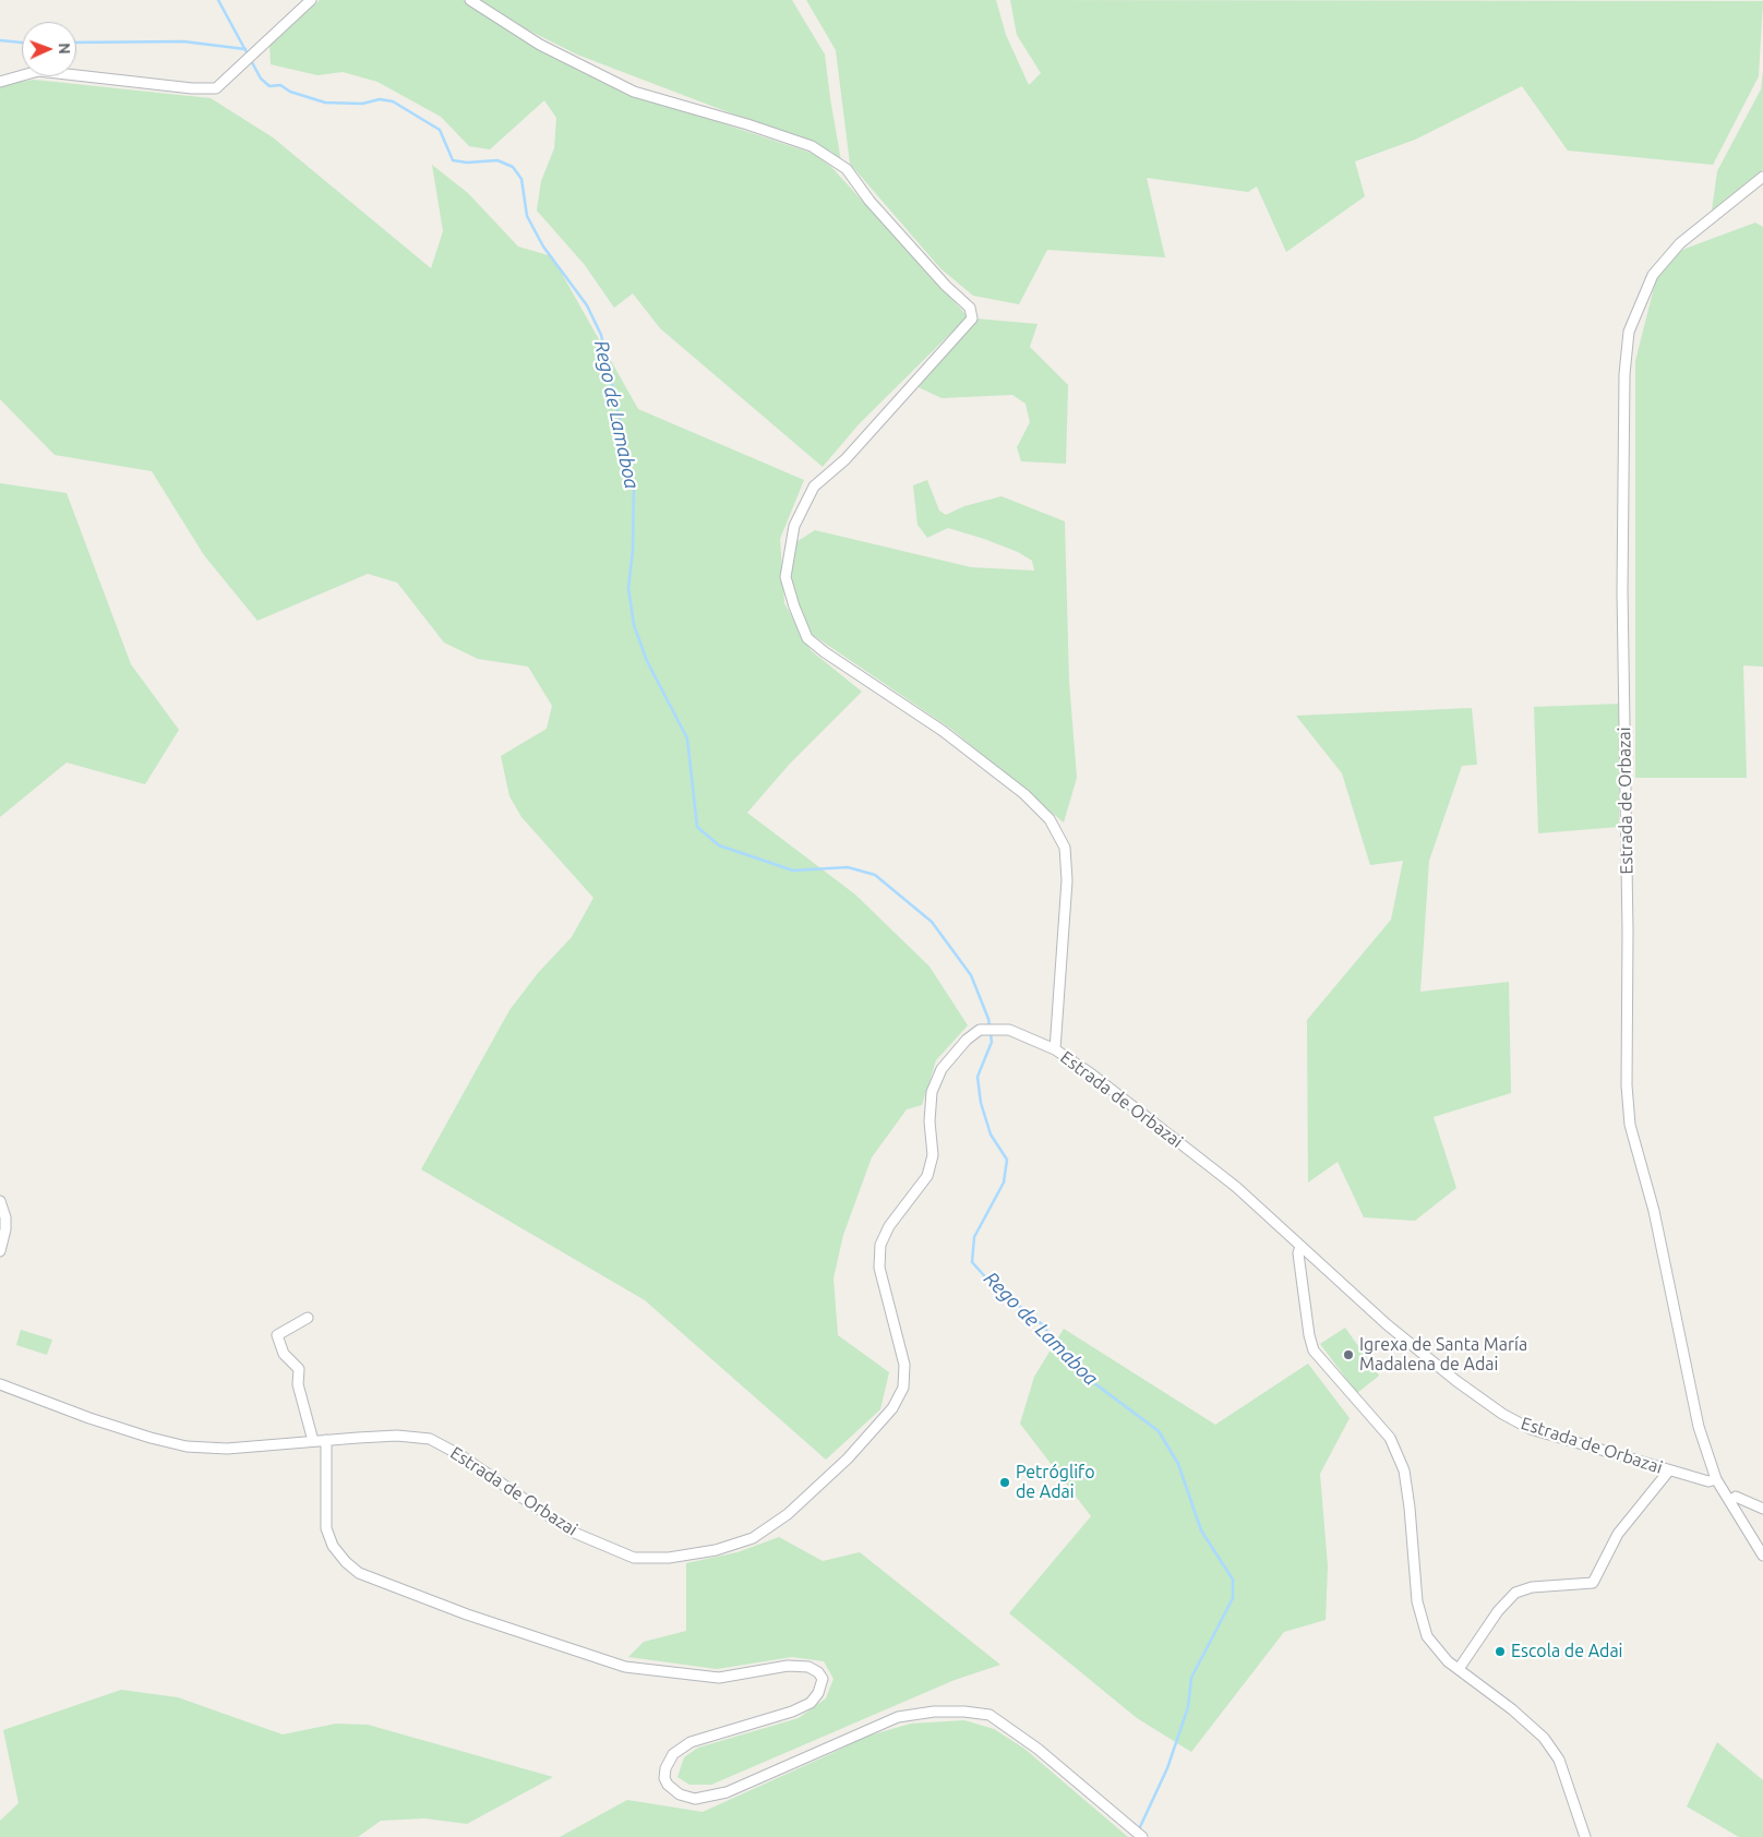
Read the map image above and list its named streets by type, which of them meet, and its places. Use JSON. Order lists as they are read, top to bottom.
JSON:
{
  "streets": {
    "street": ["Estrada de Orbazai"]
  },
  "water": ["Rego de Lamaboa"],
  "places": ["Igrexa de Santa María Madalena de Adai", "Petróglifo de Adai", "Escola de Adai"],
  "north": "right"
}
